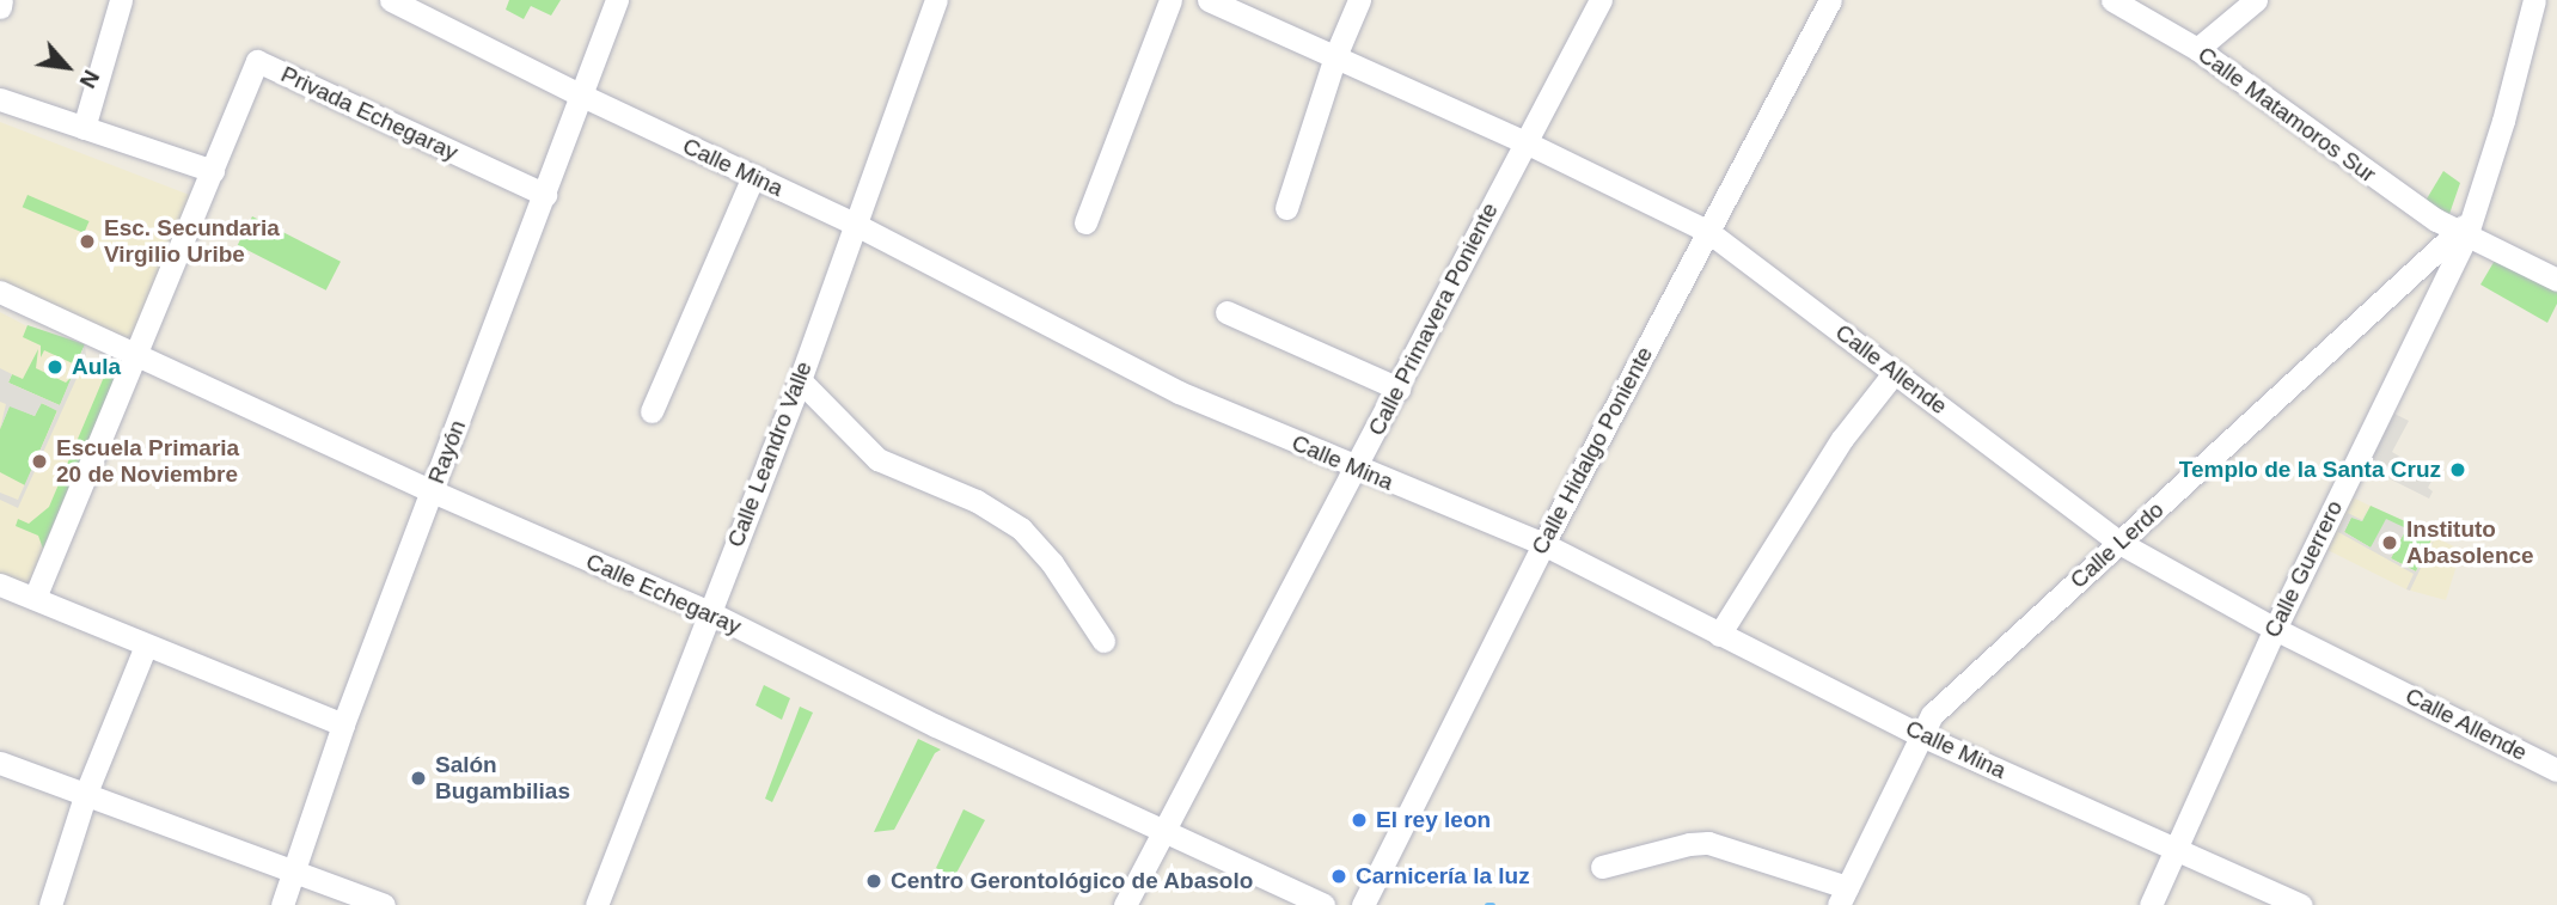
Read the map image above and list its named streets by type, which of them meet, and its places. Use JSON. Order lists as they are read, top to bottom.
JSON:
{
  "streets": {
    "street": [
      "Privada Echegaray",
      "Calle Matamoros Sur",
      "Calle Mina",
      "Calle Primavera Poniente",
      "Calle Allende",
      "Calle Hidalgo Poniente",
      "Rayón",
      "Calle Leandro Valle",
      "Calle Lerdo",
      "Calle Guerrero",
      "Calle Echegaray"
    ]
  },
  "crossings": [
    ["Privada Echegaray", "Rayón"],
    ["Privada Echegaray", "Calle Echegaray"],
    ["Calle Matamoros Sur", "Calle Lerdo"],
    ["Calle Matamoros Sur", "Calle Guerrero"],
    ["Calle Mina", "Calle Primavera Poniente"],
    ["Calle Mina", "Calle Hidalgo Poniente"],
    ["Calle Mina", "Rayón"],
    ["Calle Mina", "Calle Leandro Valle"],
    ["Calle Mina", "Calle Lerdo"],
    ["Calle Mina", "Calle Guerrero"],
    ["Calle Primavera Poniente", "Calle Allende"],
    ["Calle Primavera Poniente", "Calle Echegaray"],
    ["Calle Allende", "Calle Hidalgo Poniente"],
    ["Calle Allende", "Calle Lerdo"],
    ["Calle Allende", "Calle Guerrero"],
    ["Rayón", "Calle Echegaray"],
    ["Calle Leandro Valle", "Calle Echegaray"],
    ["Calle Lerdo", "Calle Guerrero"]
  ],
  "places": [
    "Esc. Secundaria Virgilio Uribe",
    "Aula",
    "Escuela Primaria 20 de Noviembre",
    "Templo de la Santa Cruz",
    "Instituto Abasolence",
    "Salón Bugambilias",
    "El rey leon",
    "Carnicería la luz",
    "Centro Gerontológico de Abasolo"
  ],
  "north": "bottom right"
}
